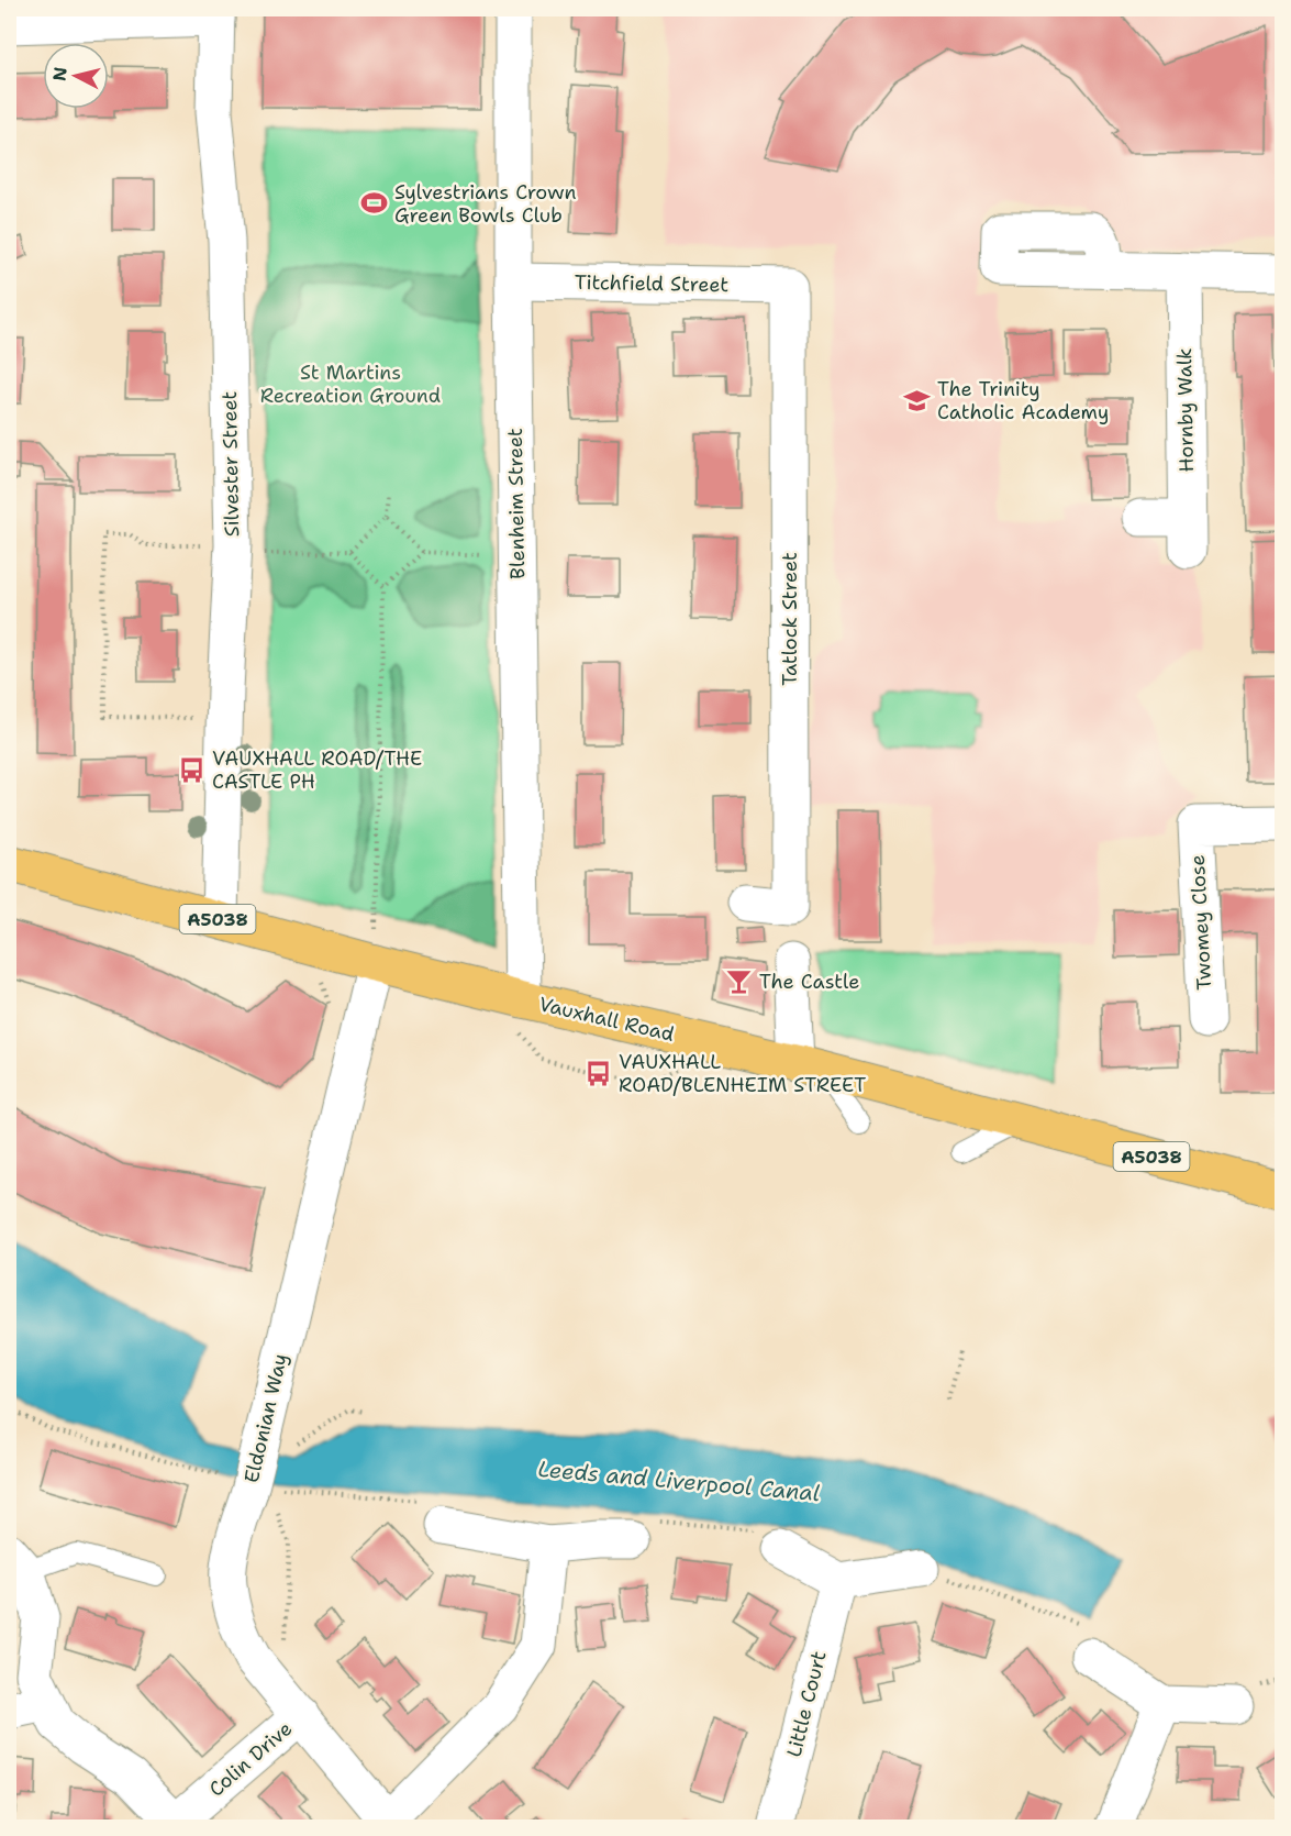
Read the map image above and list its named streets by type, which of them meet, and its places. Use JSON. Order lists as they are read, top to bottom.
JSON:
{
  "streets": {
    "main road": ["A5038", "Vauxhall Road"],
    "street": [
      "Titchfield Street",
      "Hornby Walk",
      "Silvester Street",
      "Blenheim Street",
      "Tatlock Street",
      "Twomey Close",
      "Eldonian Way",
      "Little Court",
      "Colin Drive"
    ]
  },
  "crossings": [
    ["Titchfield Street", "Blenheim Street"],
    ["Titchfield Street", "Tatlock Street"],
    ["Silvester Street", "Vauxhall Road"],
    ["Blenheim Street", "Vauxhall Road"],
    ["Vauxhall Road", "Eldonian Way"],
    ["Eldonian Way", "Colin Drive"]
  ],
  "water": ["Leeds and Liverpool Canal"],
  "parks": ["St Martins Recreation Ground"],
  "places": {
    "sports": ["Sylvestrians Crown Green Bowls Club"],
    "school or university": ["The Trinity Catholic Academy"],
    "bus stop": ["VAUXHALL ROAD/THE CASTLE PH", "VAUXHALL ROAD/BLENHEIM STREET"],
    "bar": ["The Castle"]
  },
  "north": "left"
}
